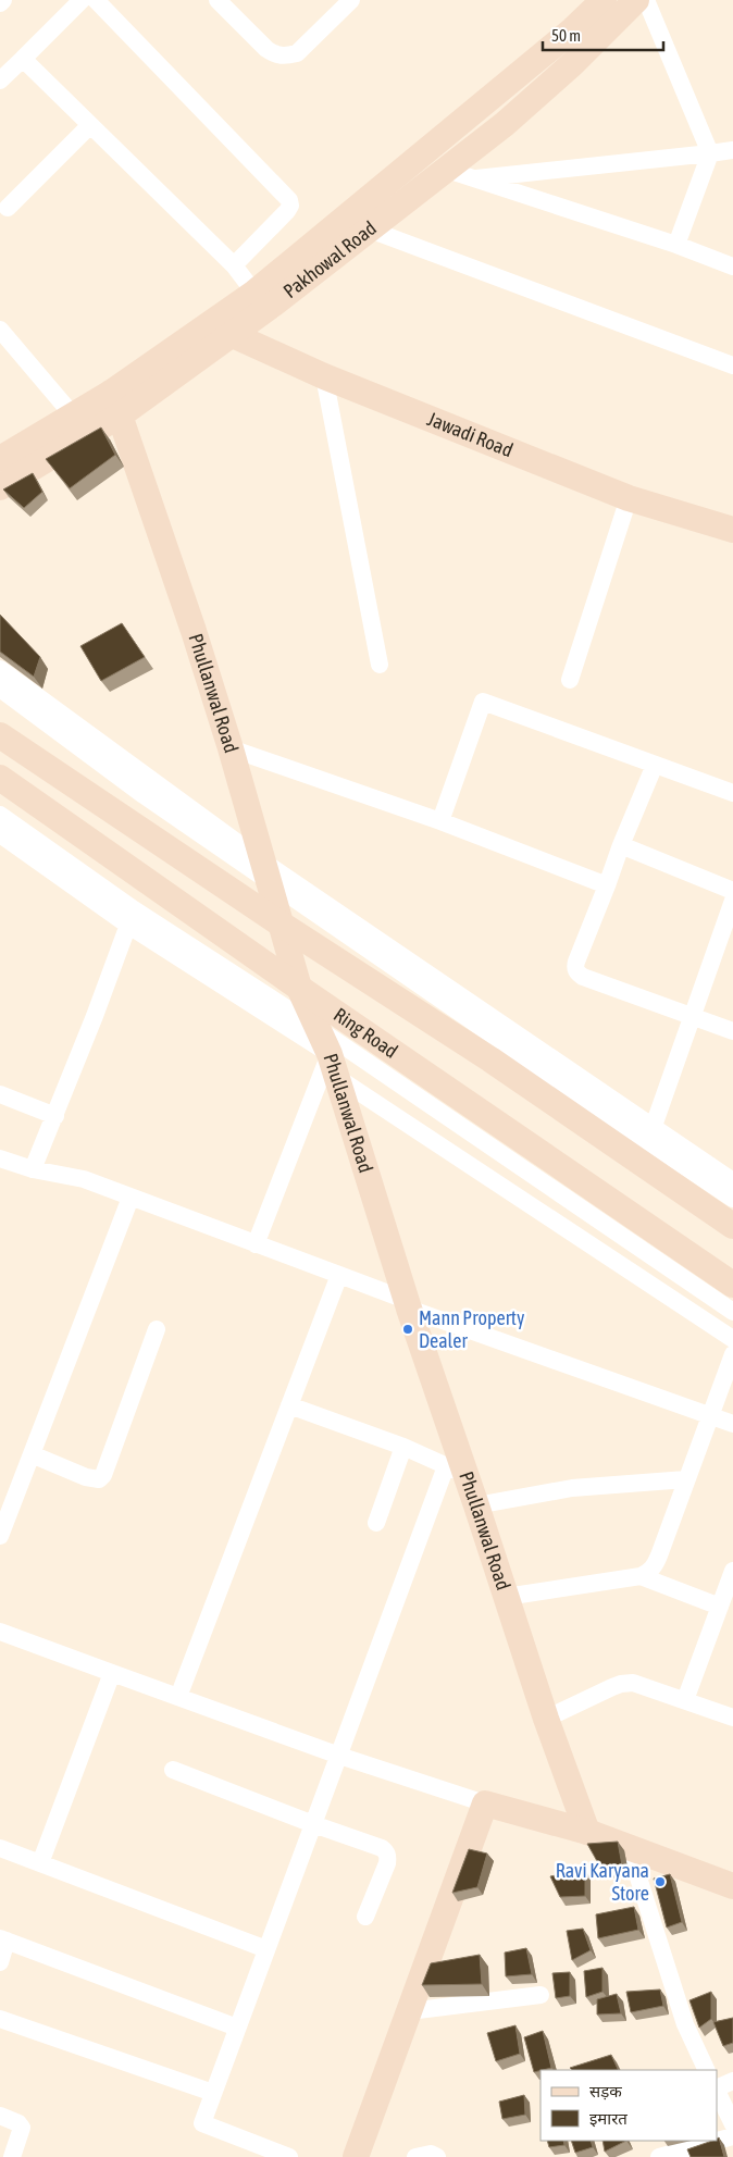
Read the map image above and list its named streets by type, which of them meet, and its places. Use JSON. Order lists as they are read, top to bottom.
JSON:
{
  "streets": {
    "street": [
      "Pakhowal Road",
      "Jawadi Road",
      "Phullanwal Road",
      "Ring Road"
    ]
  },
  "crossings": [
    ["Pakhowal Road", "Jawadi Road"],
    ["Pakhowal Road", "Phullanwal Road"],
    ["Phullanwal Road", "Ring Road"]
  ],
  "places": ["Mann Property Dealer", "Ravi Karyana Store"],
  "legend": ["सड़क", "इमारत"],
  "scale_bar": "50 m"
}
